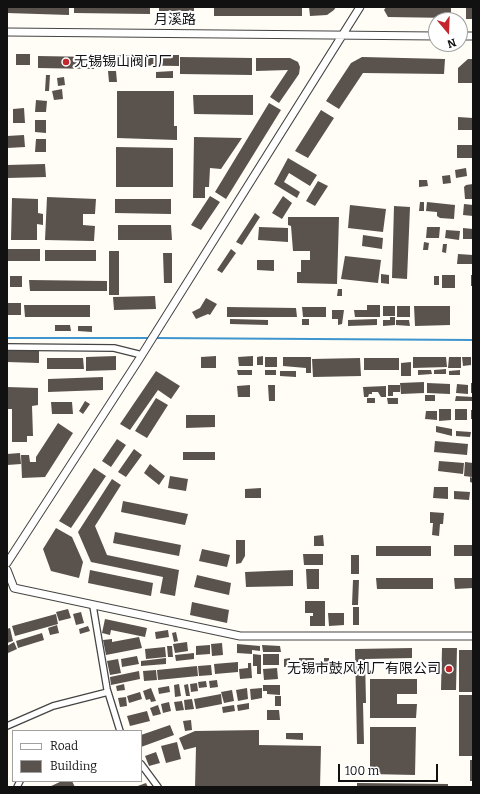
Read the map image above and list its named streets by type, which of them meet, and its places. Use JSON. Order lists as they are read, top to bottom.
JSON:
{
  "streets": {
    "street": ["月溪路"]
  },
  "places": ["无锡锡山阀门厂", "无锡市鼓风机厂有限公司"],
  "legend": ["Road", "Building"],
  "scale_bar": "100 m",
  "north": "bottom"
}
